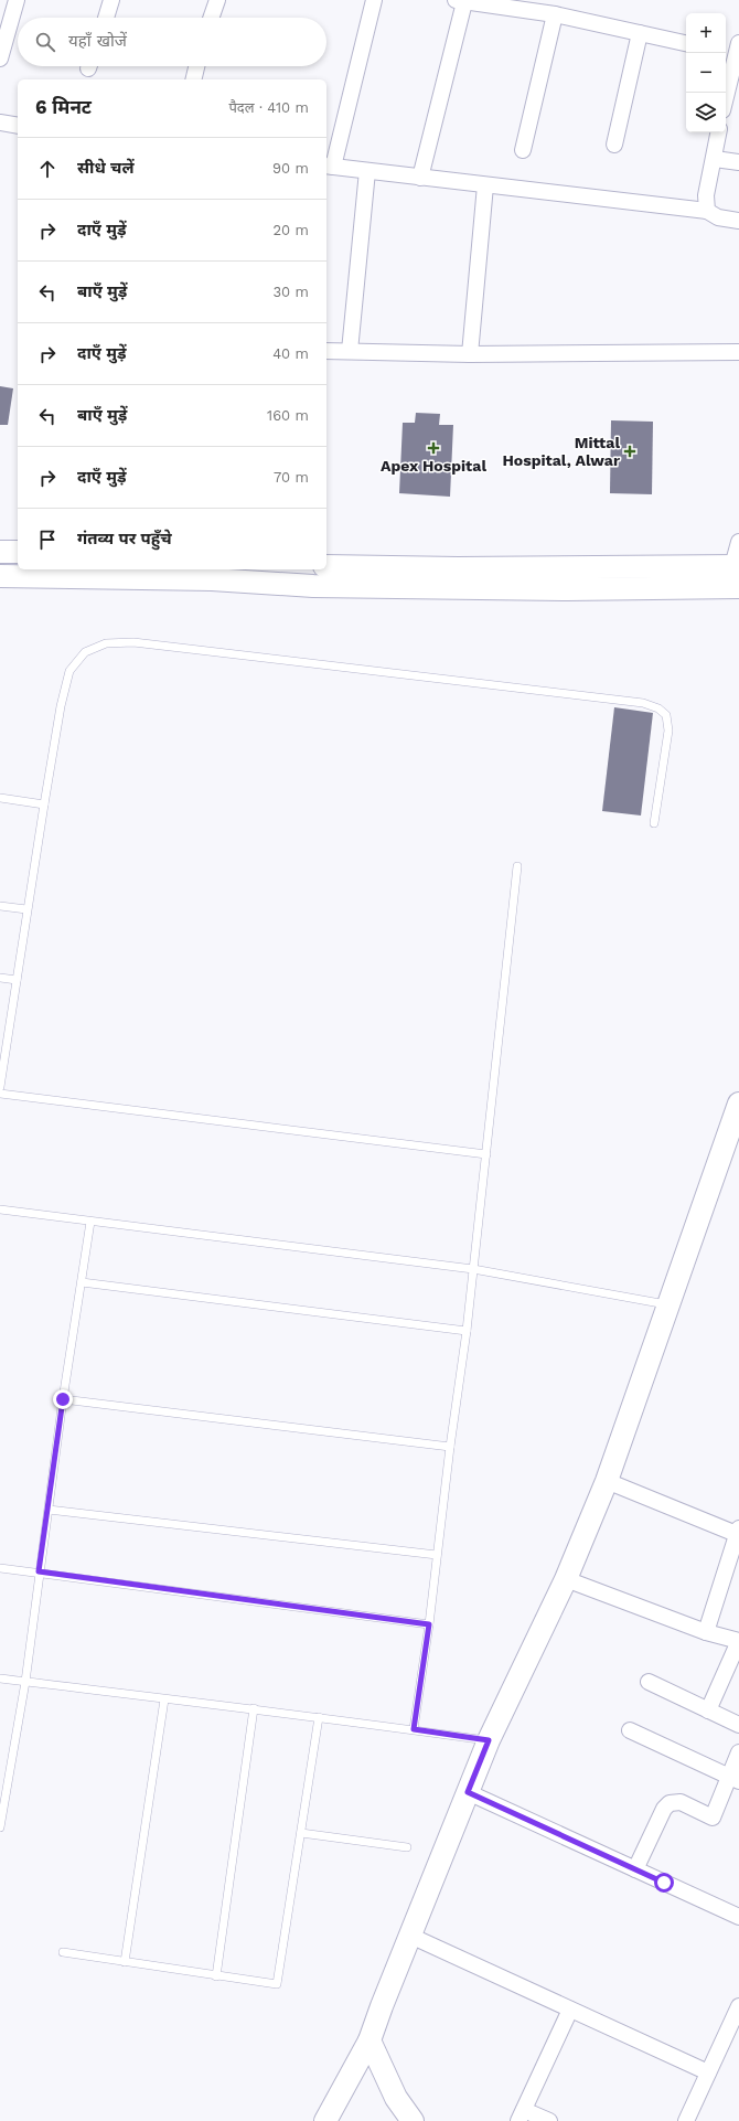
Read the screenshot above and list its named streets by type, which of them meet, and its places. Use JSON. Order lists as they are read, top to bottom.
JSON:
{
  "places": {
    "health": ["Apex Hospital", "Mittal Hospital, Alwar"]
  },
  "page": {
    "map_buttons": ["+", "−"],
    "search": "यहाँ खोजें",
    "heading": ["6 मिनट", "पैदल · 410 m"],
    "list": [
      ["सीधे चलें", "90 m"],
      ["दाएँ मुड़ें", "20 m"],
      ["बाएँ मुड़ें", "30 m"],
      ["दाएँ मुड़ें", "40 m"],
      ["बाएँ मुड़ें", "160 m"],
      ["दाएँ मुड़ें", "70 m"],
      "गंतव्य पर पहुँचे"
    ]
  }
}
